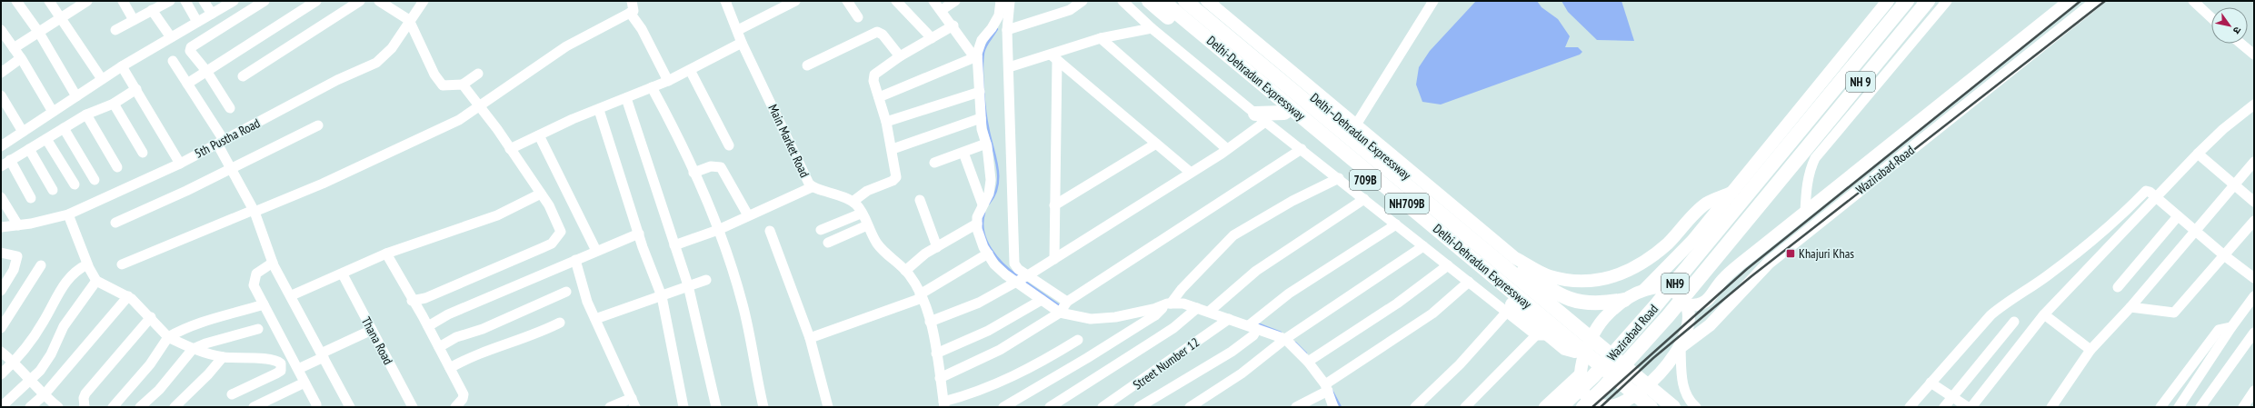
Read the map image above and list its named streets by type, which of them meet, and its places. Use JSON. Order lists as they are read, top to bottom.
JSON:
{
  "streets": {
    "highway": [
      "Delhi-Dehradun Expressway",
      "NH 9",
      "Delhi–Dehradun Expressway",
      "Wazirabad Road",
      "709B",
      "NH709B",
      "NH9"
    ],
    "street": [
      "5th Pustha Road",
      "Main Market Road",
      "Thana Road",
      "Street Number 12"
    ]
  },
  "crossings": [
    ["Delhi–Dehradun Expressway", "Wazirabad Road"],
    ["Delhi–Dehradun Expressway", "709B"],
    ["Wazirabad Road", "709B"]
  ],
  "places": {
    "transit": ["Khajuri Khas"]
  },
  "north": "bottom right"
}
